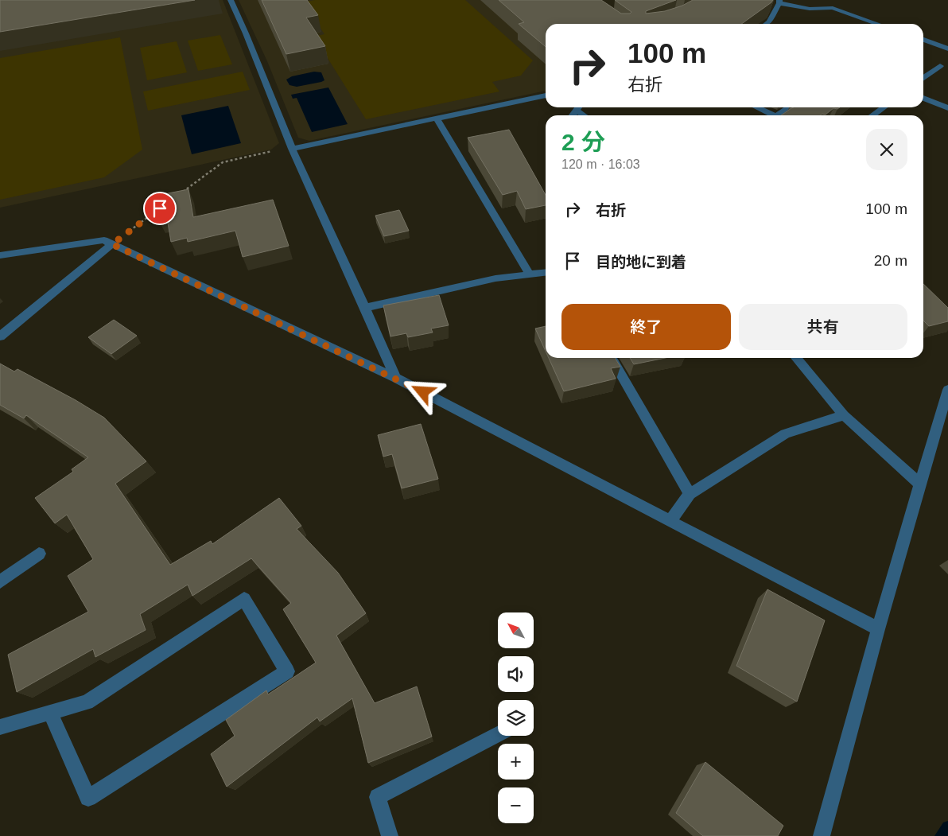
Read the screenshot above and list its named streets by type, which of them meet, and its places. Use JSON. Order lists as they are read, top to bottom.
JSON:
{
  "north": "top left",
  "page": {
    "turn": ["100 m", "右折"],
    "heading": ["2 分", "120 m · 16:03"],
    "list": [
      {
        "name": "右折",
        "value": "100 m"
      },
      {
        "name": "目的地に到着",
        "value": "20 m"
      }
    ],
    "buttons": ["終了", "共有"],
    "map_buttons": ["+", "−"]
  }
}
